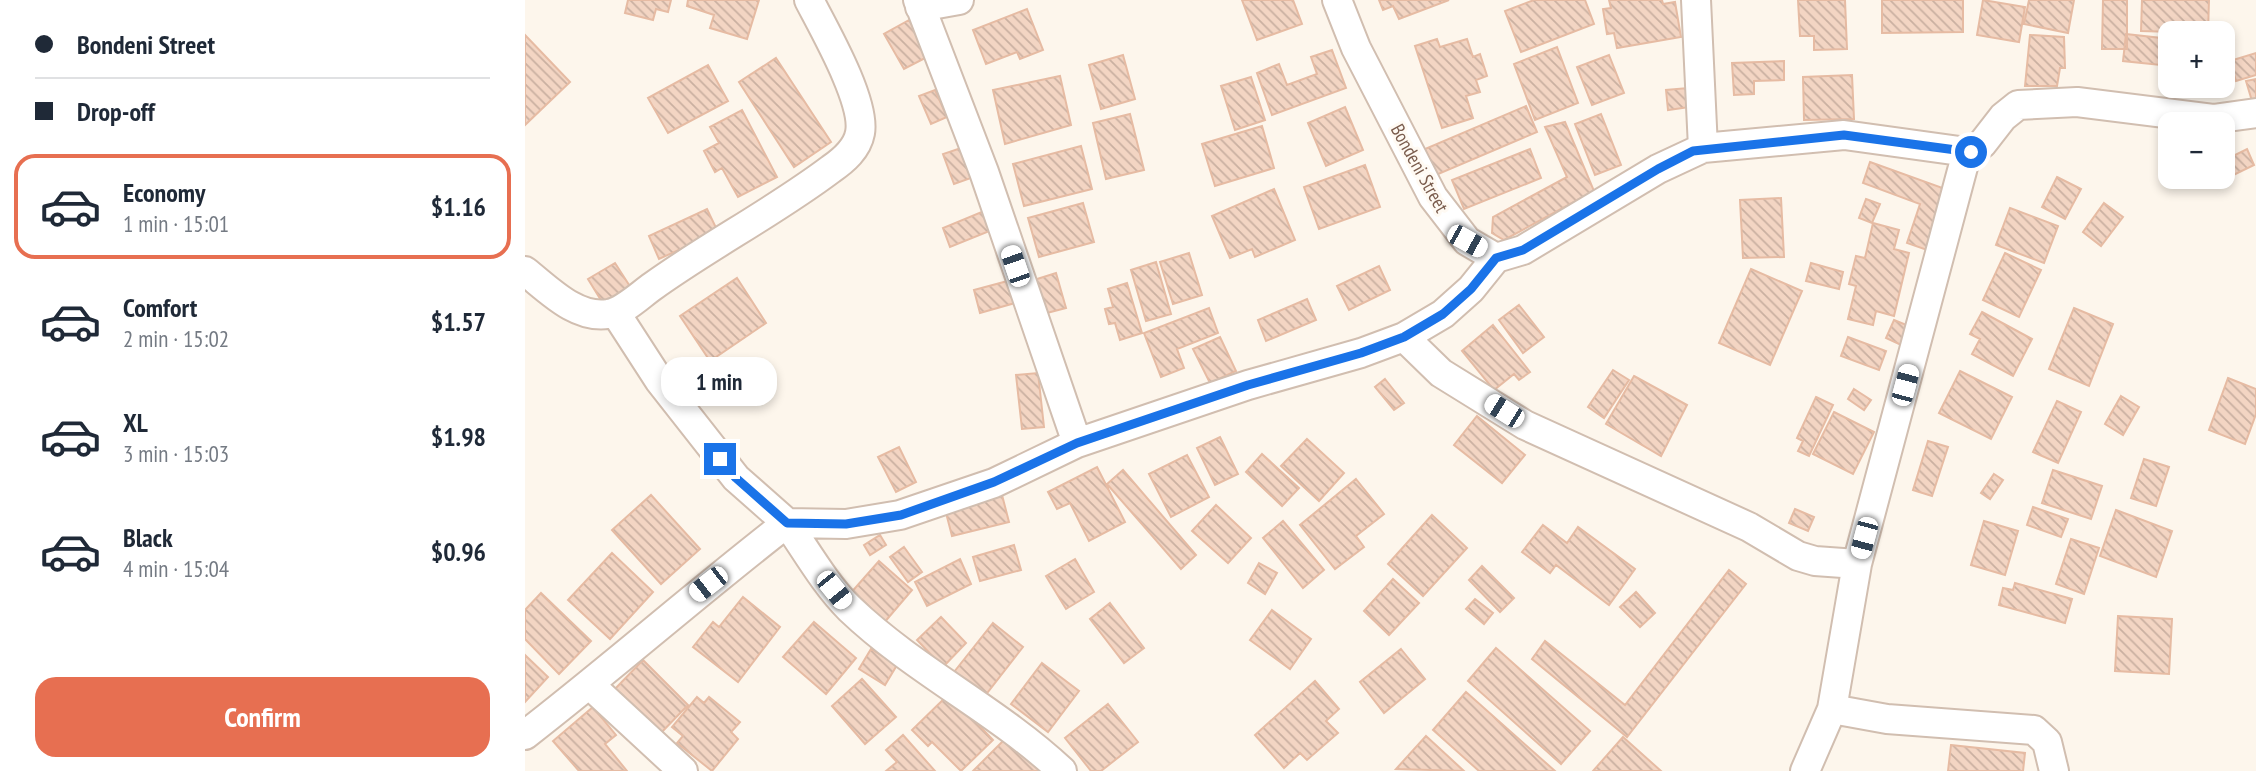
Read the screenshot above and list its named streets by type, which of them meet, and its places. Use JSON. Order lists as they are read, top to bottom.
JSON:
{
  "streets": {
    "street": ["Bondeni Street"]
  },
  "page": {
    "banner": ["Bondeni Street", "Drop-off"],
    "map_buttons": ["+", "−"],
    "list": [
      {
        "name": "Economy",
        "note": "1 min · 15:01",
        "value": "$1.16"
      },
      {
        "name": "Comfort",
        "note": "2 min · 15:02",
        "value": "$1.57"
      },
      {
        "name": "XL",
        "note": "3 min · 15:03",
        "value": "$1.98"
      },
      {
        "name": "Black",
        "note": "4 min · 15:04",
        "value": "$0.96"
      }
    ],
    "bubble": "1 min",
    "buttons": "Confirm"
  }
}
